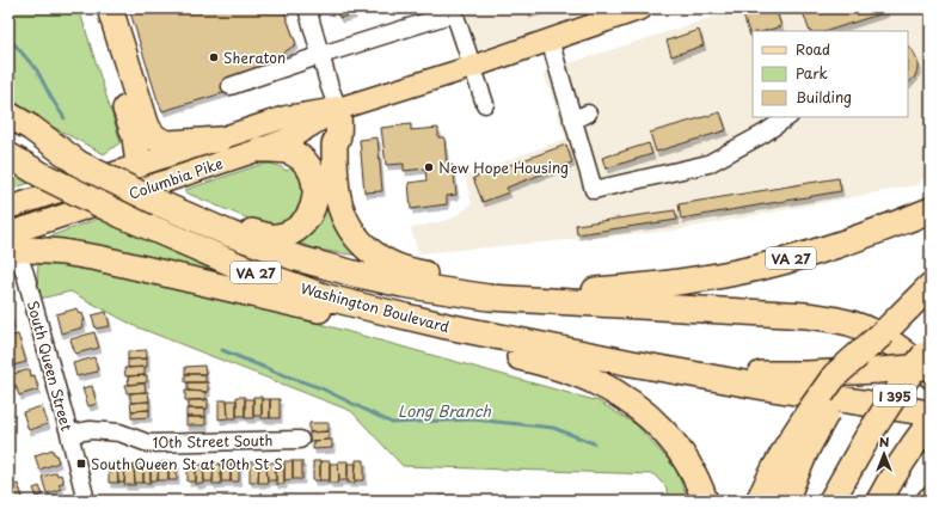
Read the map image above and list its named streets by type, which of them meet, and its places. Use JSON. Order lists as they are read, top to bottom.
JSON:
{
  "streets": {
    "highway": ["VA 27", "Washington Boulevard", "I 395"],
    "main road": ["Columbia Pike"],
    "street": ["South Queen Street", "10th Street South"]
  },
  "crossings": [
    ["Columbia Pike", "South Queen Street"],
    ["VA 27", "Washington Boulevard"],
    ["VA 27", "I 395"],
    ["South Queen Street", "10th Street South"]
  ],
  "water": ["Long Branch"],
  "places": {
    "other": ["Sheraton", "New Hope Housing"],
    "transit": ["South Queen St at 10th St S"]
  },
  "legend": ["Road", "Park", "Building"],
  "north": "top"
}
